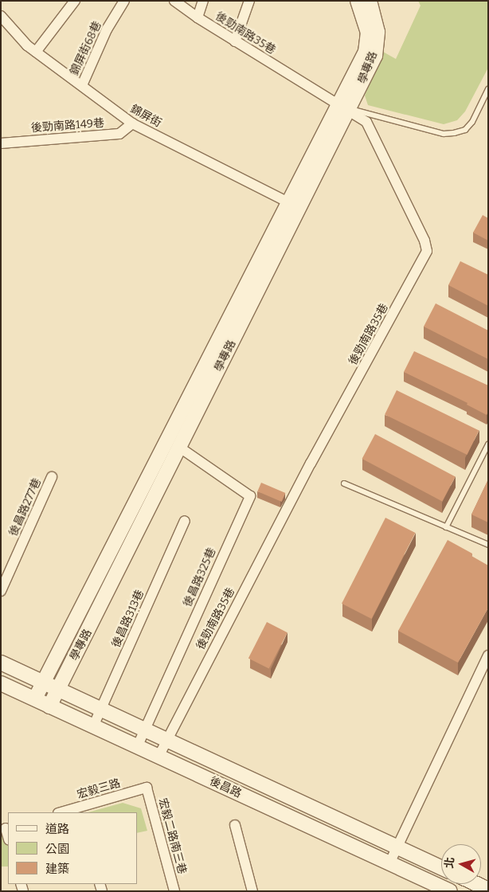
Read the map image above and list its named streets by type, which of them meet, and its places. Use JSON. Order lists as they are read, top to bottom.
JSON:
{
  "streets": {
    "street": [
      "後勁南路35巷",
      "錦屏街68巷",
      "學專路",
      "錦屏街",
      "後勁南路149巷",
      "後昌路277巷",
      "後昌路325巷",
      "後昌路313巷",
      "後昌路",
      "宏毅三路",
      "宏毅二路南三巷"
    ]
  },
  "crossings": [
    ["後勁南路35巷", "學專路"],
    ["後勁南路35巷", "後昌路"],
    ["錦屏街68巷", "錦屏街"],
    ["學專路", "錦屏街"],
    ["學專路", "後昌路325巷"],
    ["學專路", "後昌路"],
    ["錦屏街", "後勁南路149巷"],
    ["後昌路325巷", "後昌路"],
    ["後昌路313巷", "後昌路"],
    ["宏毅三路", "宏毅二路南三巷"]
  ],
  "legend": ["道路", "公園", "建築"],
  "north": "left"
}
